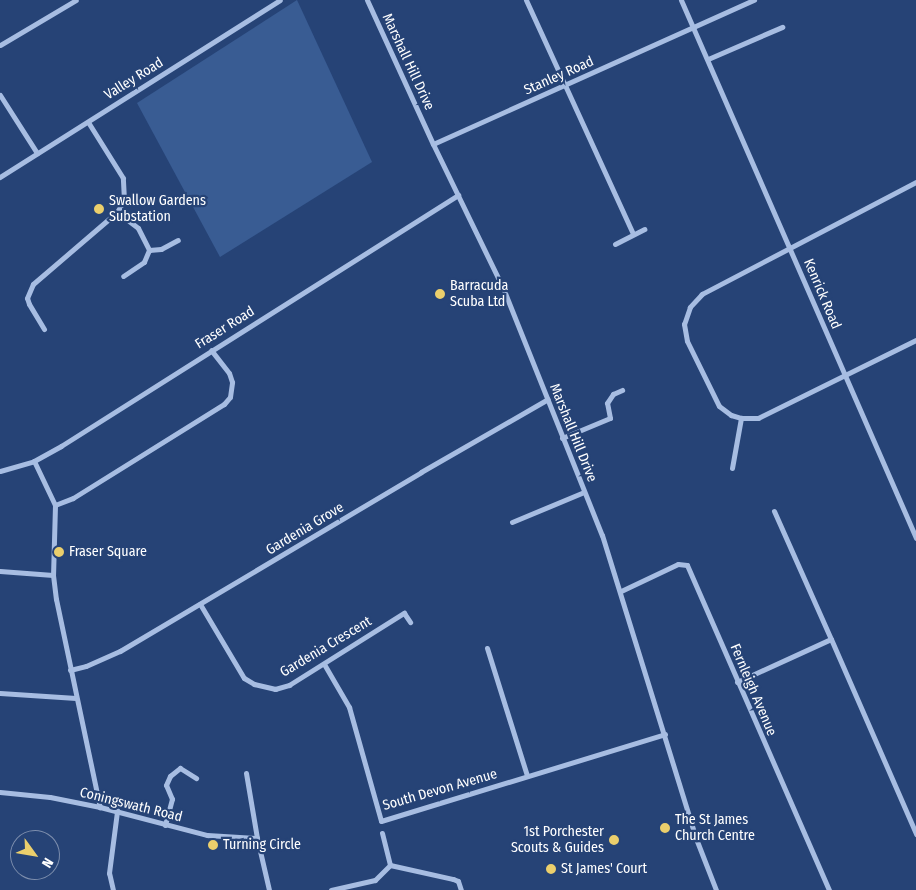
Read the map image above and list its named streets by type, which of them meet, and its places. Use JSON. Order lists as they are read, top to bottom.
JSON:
{
  "streets": {
    "street": [
      "Marshall Hill Drive",
      "Stanley Road",
      "Valley Road",
      "Kenrick Road",
      "Fraser Road",
      "Gardenia Grove",
      "Gardenia Crescent",
      "Fernleigh Avenue",
      "South Devon Avenue",
      "Coningswath Road"
    ]
  },
  "crossings": [
    ["Marshall Hill Drive", "Stanley Road"],
    ["Marshall Hill Drive", "Fraser Road"],
    ["Marshall Hill Drive", "Gardenia Grove"],
    ["Marshall Hill Drive", "Fernleigh Avenue"],
    ["Marshall Hill Drive", "South Devon Avenue"],
    ["Stanley Road", "Kenrick Road"],
    ["Gardenia Grove", "Gardenia Crescent"],
    ["Gardenia Crescent", "South Devon Avenue"]
  ],
  "places": [
    "Swallow Gardens Substation",
    "Barracuda Scuba Ltd",
    "Fraser Square",
    "The St James Church Centre",
    "1st Porchester Scouts & Guides",
    "Turning Circle",
    "St James' Court"
  ],
  "north": "bottom right"
}
